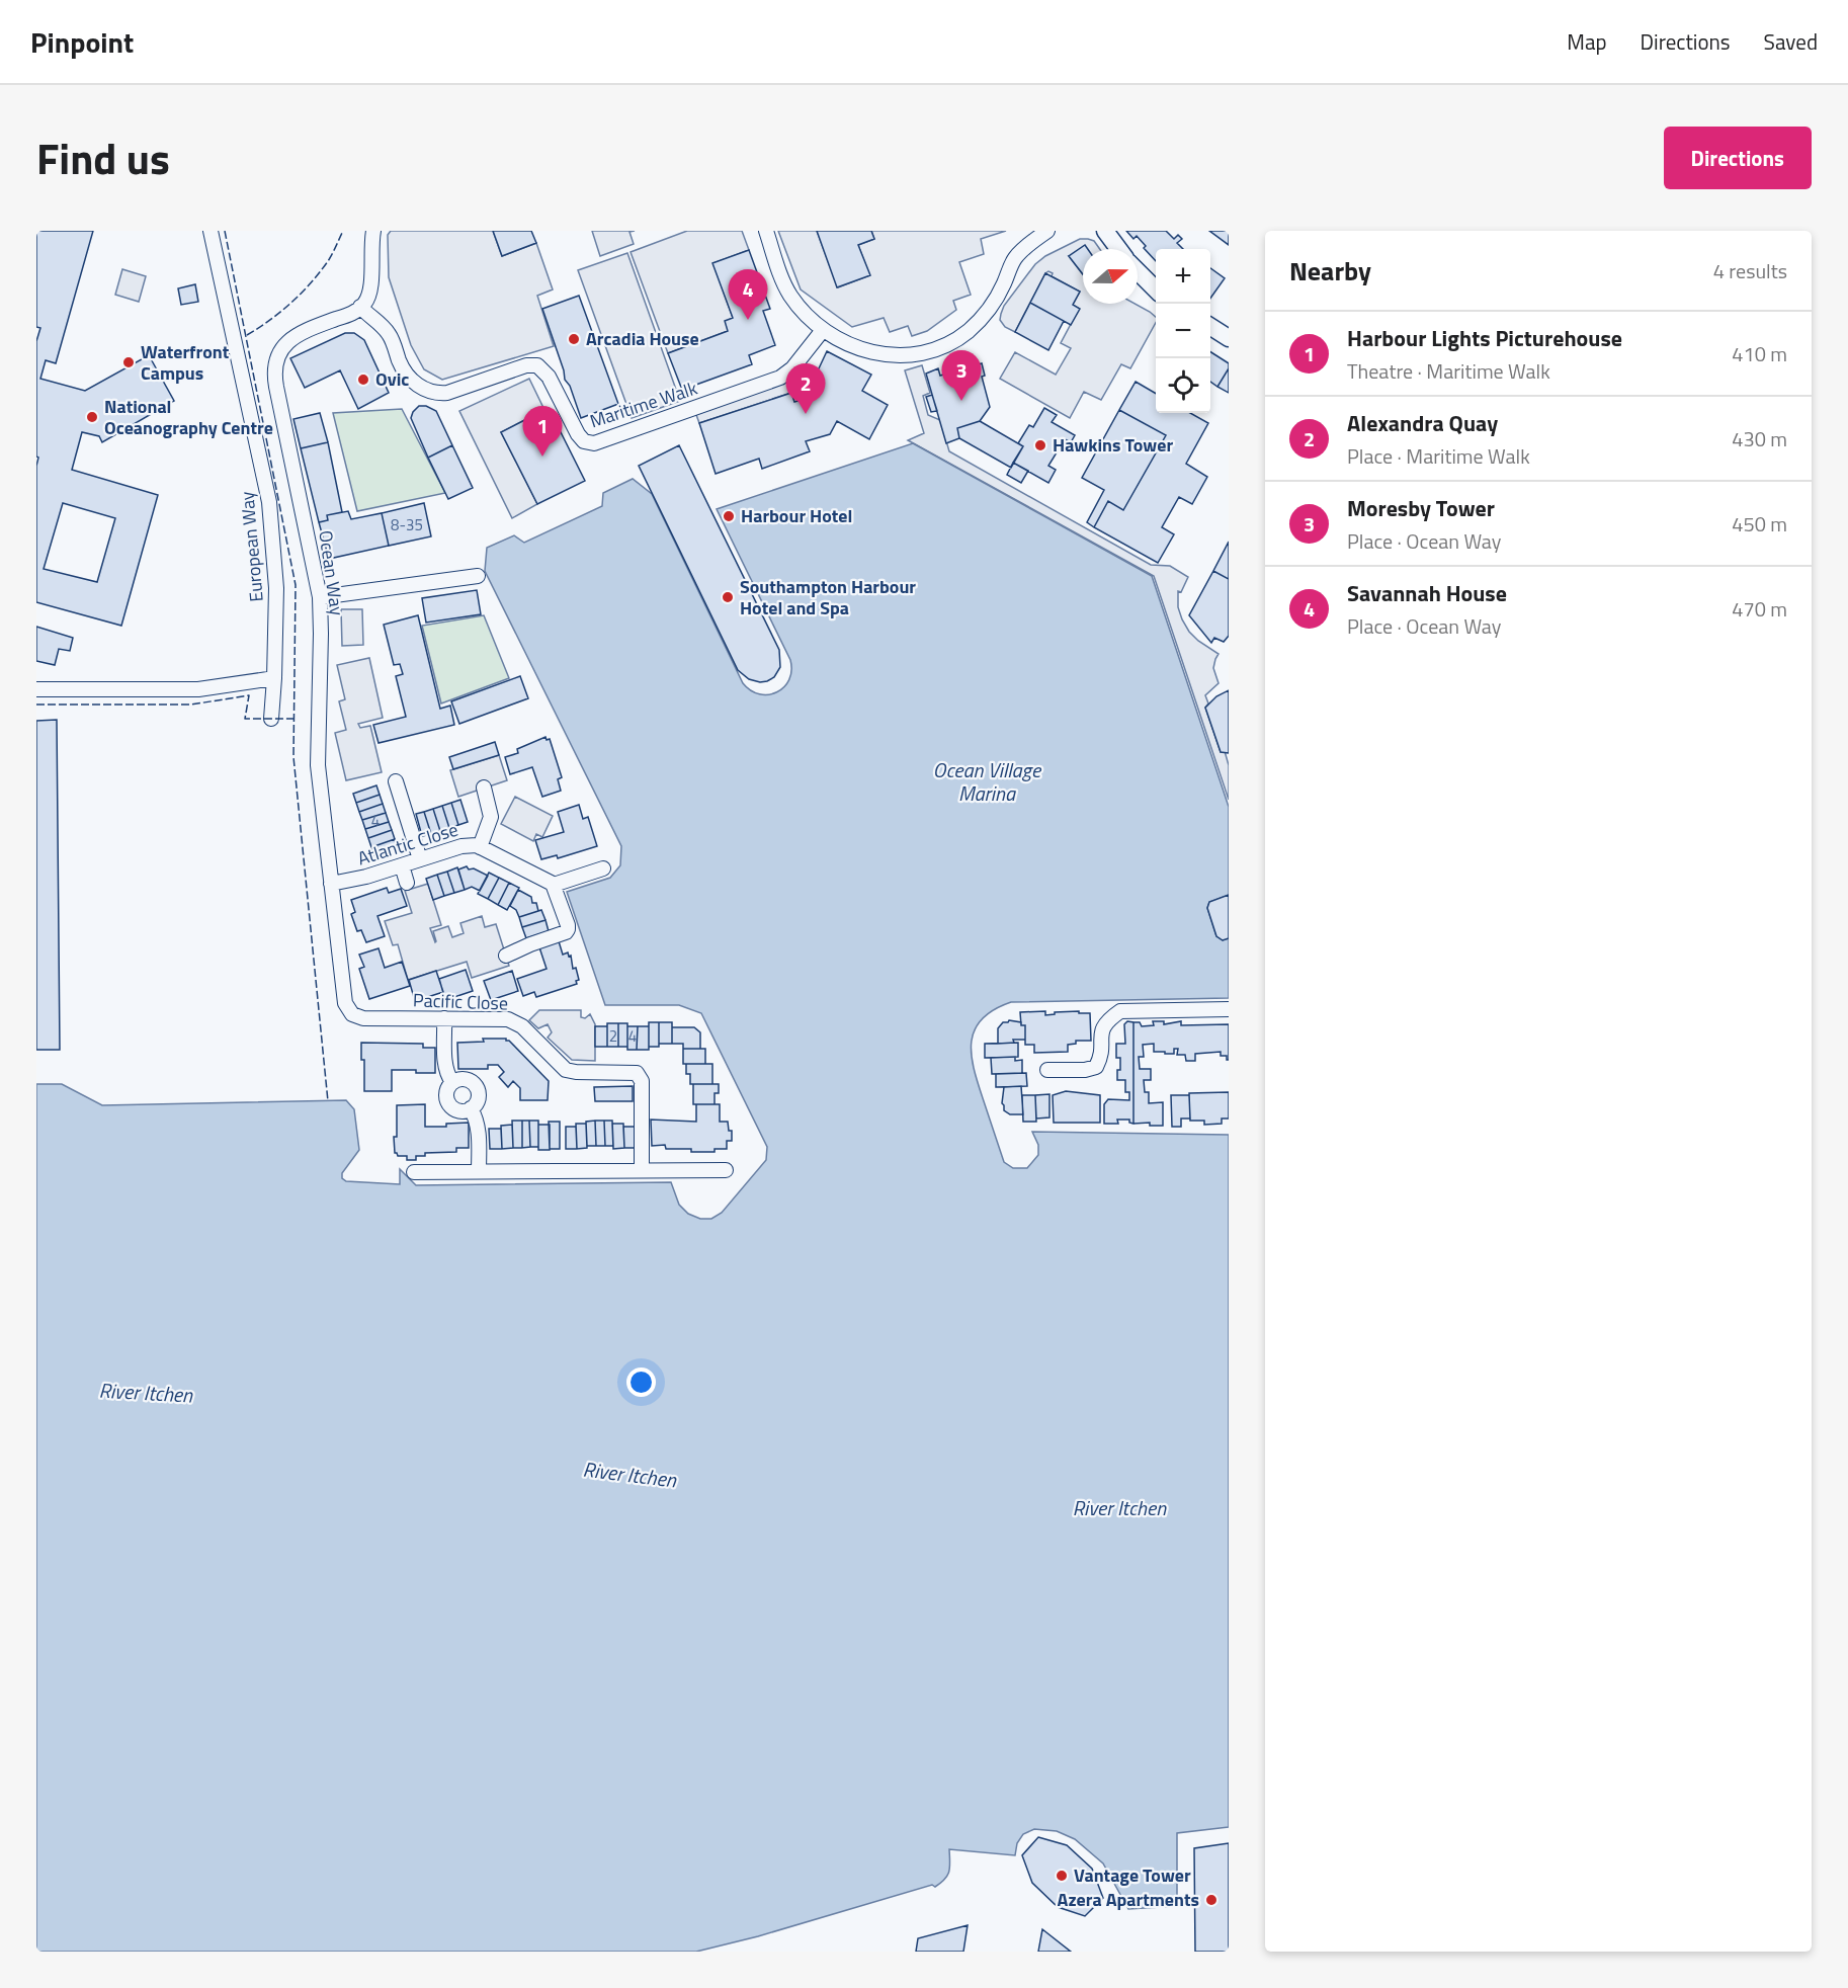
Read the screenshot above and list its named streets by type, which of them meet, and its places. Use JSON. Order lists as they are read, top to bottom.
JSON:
{
  "streets": {
    "street": [
      "Maritime Walk",
      "European Way",
      "Ocean Way",
      "Atlantic Close",
      "Pacific Close"
    ]
  },
  "crossings": [
    ["Maritime Walk", "Ocean Way"],
    ["Ocean Way", "Atlantic Close"],
    ["Ocean Way", "Pacific Close"]
  ],
  "water": ["Ocean Village Marina", "River Itchen"],
  "places": [
    "Arcadia House",
    "Waterfront Campus",
    "Ovic",
    "National Oceanography Centre",
    "Hawkins Tower",
    "Harbour Hotel",
    "Southampton Harbour Hotel and Spa",
    "Vantage Tower",
    "Azera Apartments"
  ],
  "house_numbers": [
    "8-35",
    "4",
    "2",
    "4"
  ],
  "north": "right",
  "page": {
    "header": "Pinpoint",
    "nav": ["Map", "Directions", "Saved"],
    "title": "Find us",
    "buttons": "Directions",
    "heading": ["Nearby", "4 results"],
    "map_buttons": ["+", "−"],
    "pins": [
      "4",
      "3",
      "2",
      "1"
    ],
    "list": [
      {
        "mark": "1",
        "name": "Harbour Lights Picturehouse",
        "note": "Theatre · Maritime Walk",
        "value": "410 m"
      },
      {
        "mark": "2",
        "name": "Alexandra Quay",
        "note": "Place · Maritime Walk",
        "value": "430 m"
      },
      {
        "mark": "3",
        "name": "Moresby Tower",
        "note": "Place · Ocean Way",
        "value": "450 m"
      },
      {
        "mark": "4",
        "name": "Savannah House",
        "note": "Place · Ocean Way",
        "value": "470 m"
      }
    ]
  }
}
